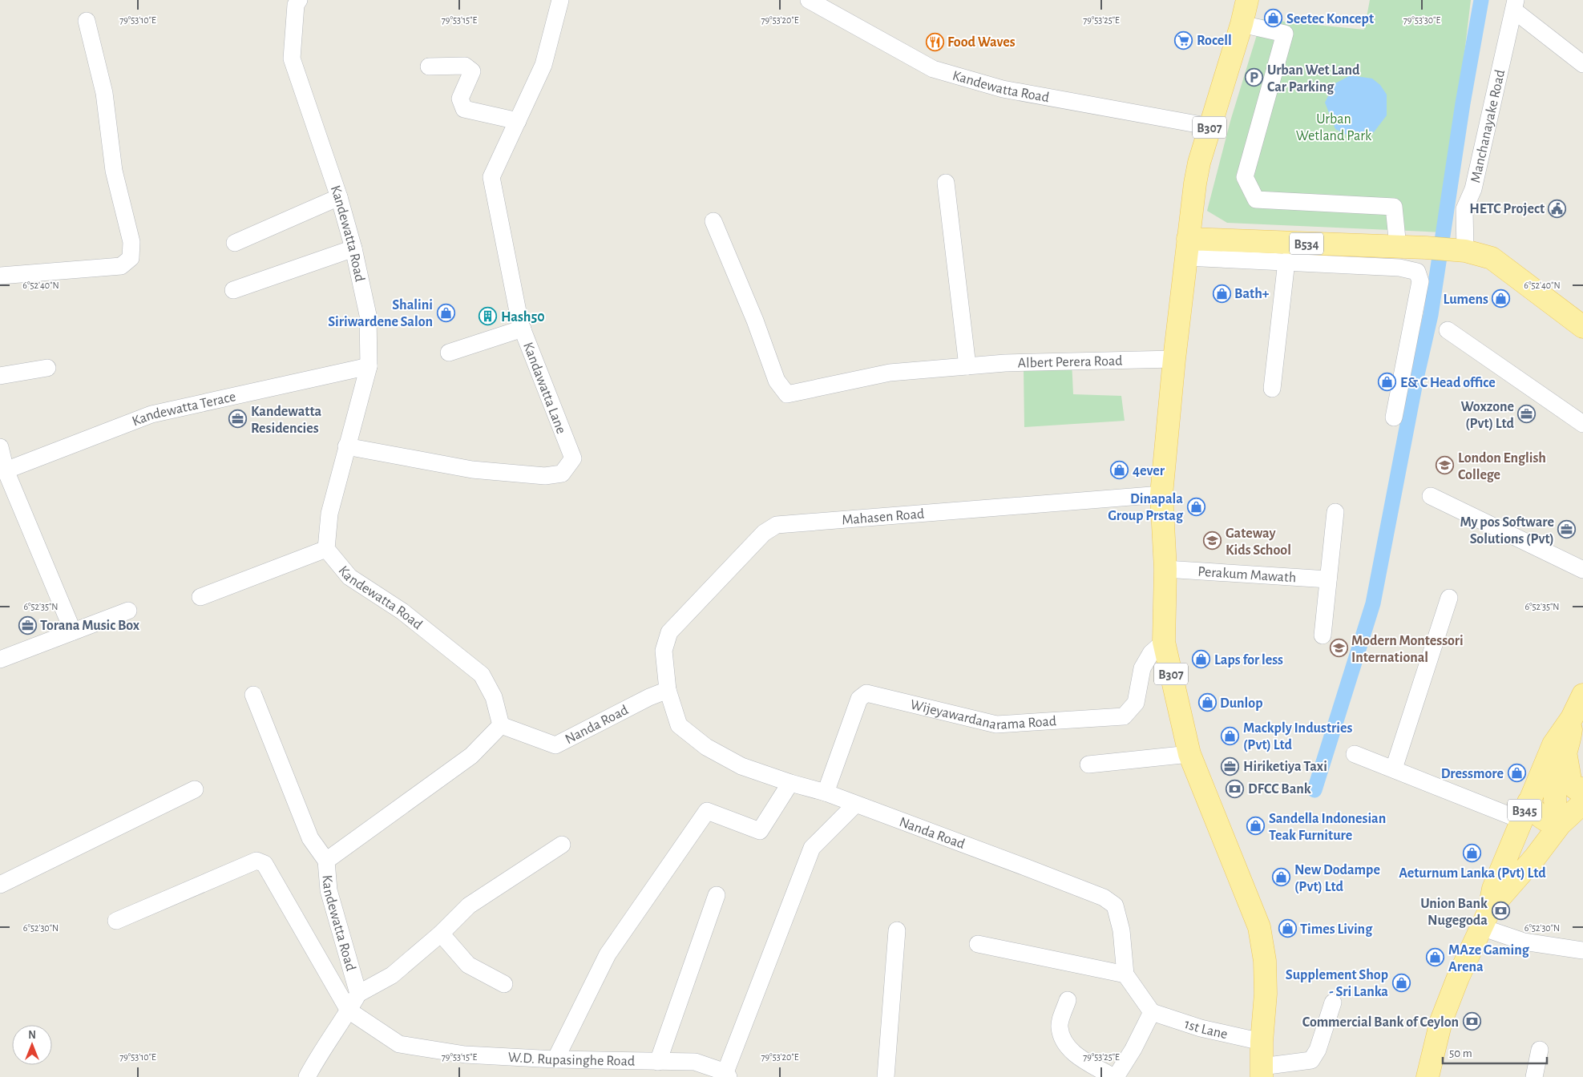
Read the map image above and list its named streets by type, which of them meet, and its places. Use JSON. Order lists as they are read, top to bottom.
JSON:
{
  "streets": {
    "main road": ["B307", "B534", "B345"],
    "street": [
      "Kandewatta Road",
      "Manchanayake Road",
      "Albert Perera Road",
      "Kandawatta Lane",
      "Kandewatta Terace",
      "Mahasen Road",
      "Perakum Mawath",
      "Wijeyawardanarama Road",
      "Nanda Road",
      "1st Lane",
      "W.D. Rupasinghe Road"
    ]
  },
  "crossings": [
    ["Kandewatta Road", "B307"],
    ["Kandewatta Road", "Kandawatta Lane"],
    ["Kandewatta Road", "Kandewatta Terace"],
    ["Kandewatta Road", "Nanda Road"],
    ["Manchanayake Road", "B534"],
    ["B307", "B534"],
    ["B307", "Albert Perera Road"],
    ["B307", "Mahasen Road"],
    ["B307", "Perakum Mawath"],
    ["B307", "Wijeyawardanarama Road"],
    ["B307", "1st Lane"],
    ["Mahasen Road", "Nanda Road"],
    ["Wijeyawardanarama Road", "Nanda Road"],
    ["Nanda Road", "1st Lane"]
  ],
  "parks": ["Urban Wetland Park"],
  "places": {
    "shop": [
      "Seetec Koncept",
      "Bath+",
      "Lumens",
      "Shalini Siriwardene Salon",
      "E& C Head office",
      "4ever",
      "Dinapala Group Prstag",
      "Laps for less",
      "Dunlop",
      "Mackply Industries (Pvt) Ltd",
      "Dressmore",
      "Sandella Indonesian Teak Furniture",
      "Aeturnum Lanka (Pvt) Ltd",
      "New Dodampe (Pvt) Ltd",
      "Times Living",
      "MAze Gaming Arena",
      "Supplement Shop - Sri Lanka"
    ],
    "supermarket": ["Rocell"],
    "restaurant": ["Food Waves"],
    "parking": ["Urban Wet Land Car Parking"],
    "public building": ["HETC Project"],
    "building": ["Hash50"],
    "office": [
      "Woxzone (Pvt) Ltd",
      "Kandewatta Residencies",
      "My pos Software Solutions (Pvt)",
      "Torana Music Box",
      "Hiriketiya Taxi"
    ],
    "school or university": ["London English College", "Gateway Kids School", "Modern Montessori International"],
    "bank": ["DFCC Bank", "Union Bank Nugegoda", "Commercial Bank of Ceylon"]
  },
  "scale_bar": "50 m",
  "north": "top",
  "coordinates": [
    "79°53'10\"E",
    "79°53'15\"E",
    "79°53'20\"E",
    "79°53'25\"E",
    "79°53'30\"E",
    "6°52'40\"N",
    "6°52'35\"N",
    "6°52'30\"N"
  ]
}
